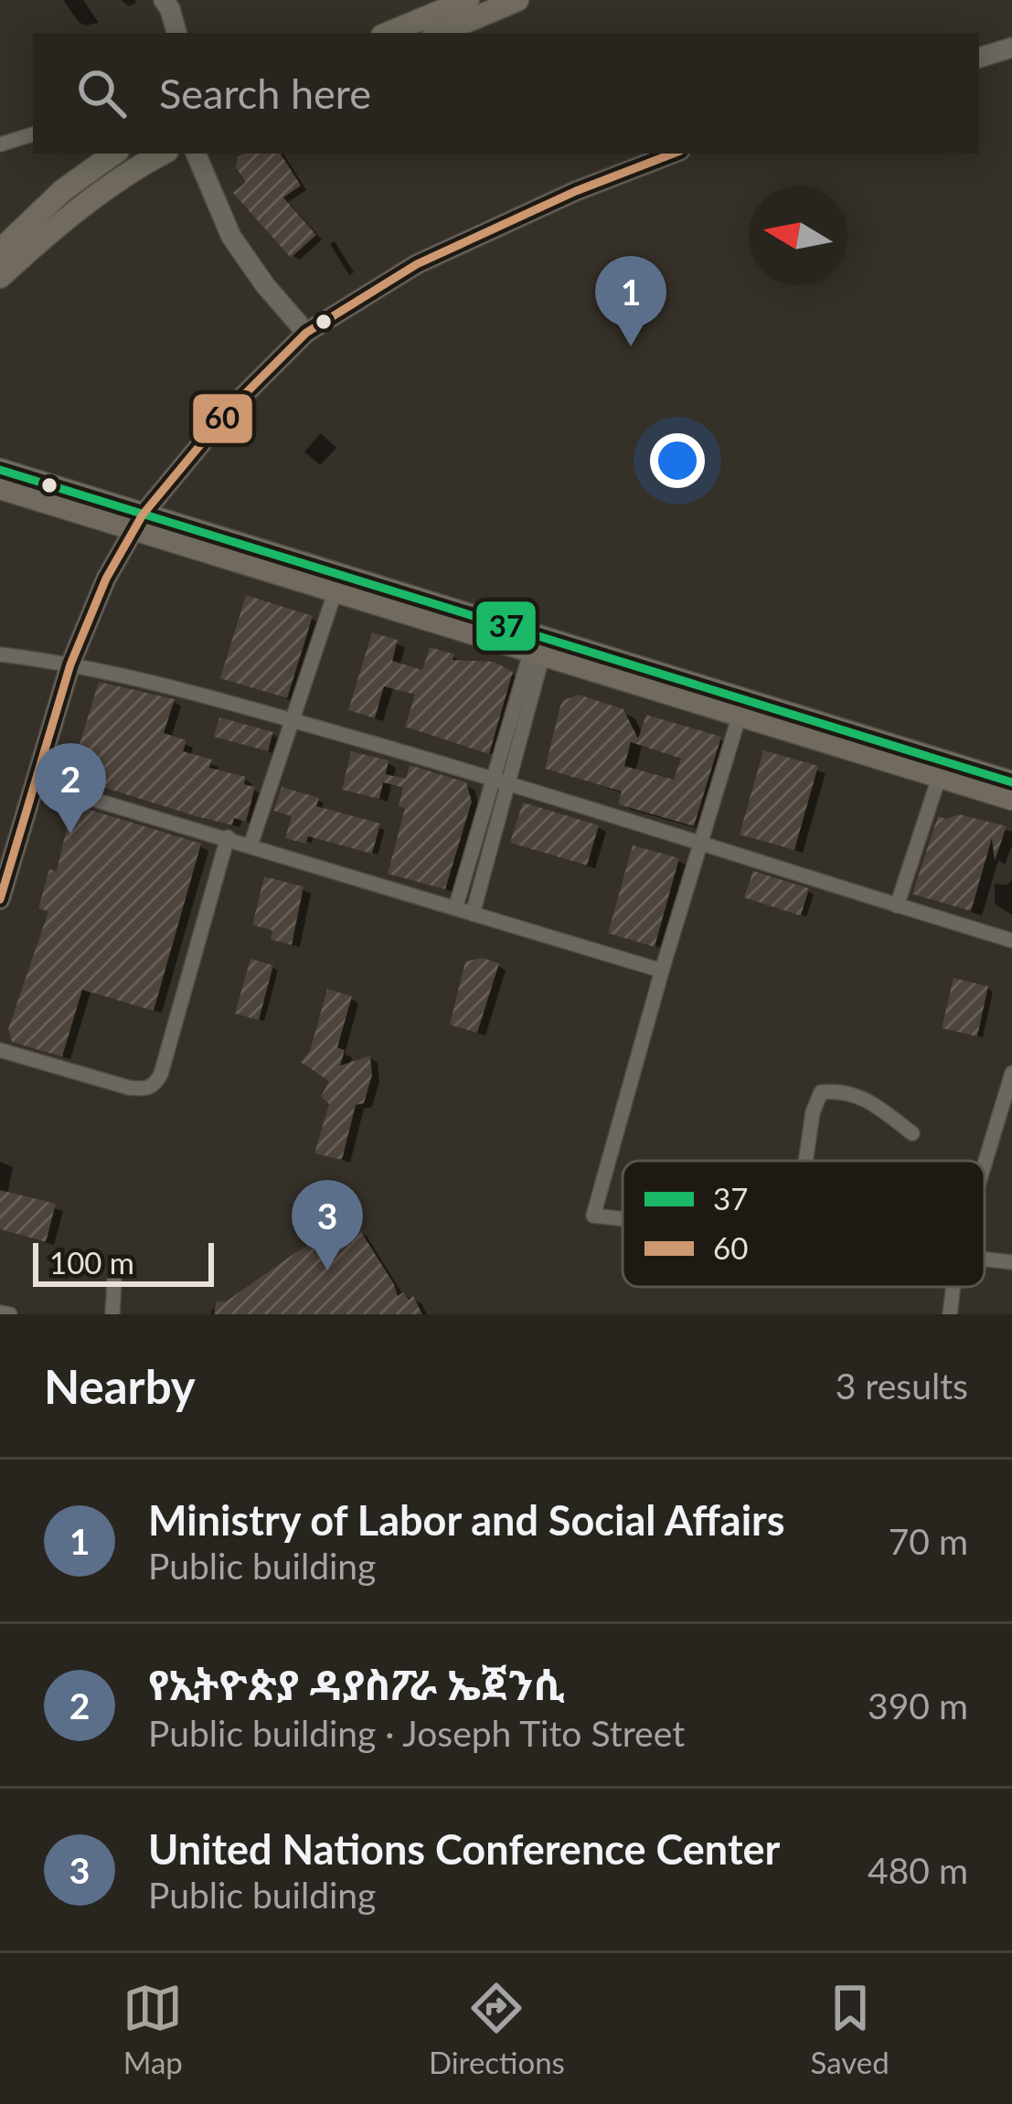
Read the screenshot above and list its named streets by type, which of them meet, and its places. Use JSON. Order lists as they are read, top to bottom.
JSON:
{
  "lines": ["transit line 60", "transit line 37"],
  "legend": ["37", "60"],
  "scale_bar": "100 m",
  "north": "left",
  "page": {
    "search": "Search here",
    "pins": ["1", "2", "3"],
    "scale": "100 m",
    "heading": ["Nearby", "3 results"],
    "list": [
      {
        "mark": "1",
        "name": "Ministry of Labor and Social Affairs",
        "note": "Public building",
        "value": "70 m"
      },
      {
        "mark": "2",
        "name": "የኢትዮጵያ ዳያስፖራ ኤጀንሲ",
        "note": "Public building · Joseph Tito Street",
        "value": "390 m"
      },
      {
        "mark": "3",
        "name": "United Nations Conference Center",
        "note": "Public building",
        "value": "480 m"
      }
    ],
    "nav": ["Map", "Directions", "Saved"]
  }
}
